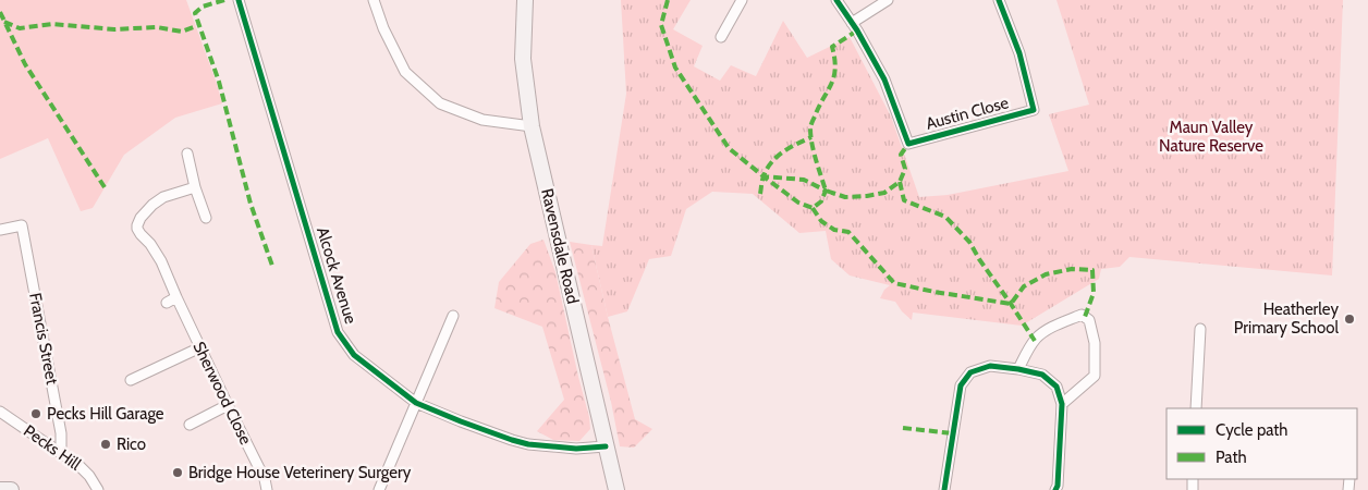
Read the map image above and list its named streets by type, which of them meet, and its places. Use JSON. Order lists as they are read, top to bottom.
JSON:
{
  "streets": {
    "main road": ["Ravensdale Road"],
    "street": [
      "Austin Close",
      "Alcock Avenue",
      "Francis Street",
      "Sherwood Close",
      "Pecks Hill"
    ]
  },
  "crossings": [
    ["Ravensdale Road", "Alcock Avenue"],
    ["Francis Street", "Pecks Hill"]
  ],
  "parks": ["Maun Valley Nature Reserve"],
  "places": [
    "Heatherley Primary School",
    "Pecks Hill Garage",
    "Rico",
    "Bridge House Veterinery Surgery"
  ],
  "legend": ["Cycle path", "Path"]
}
